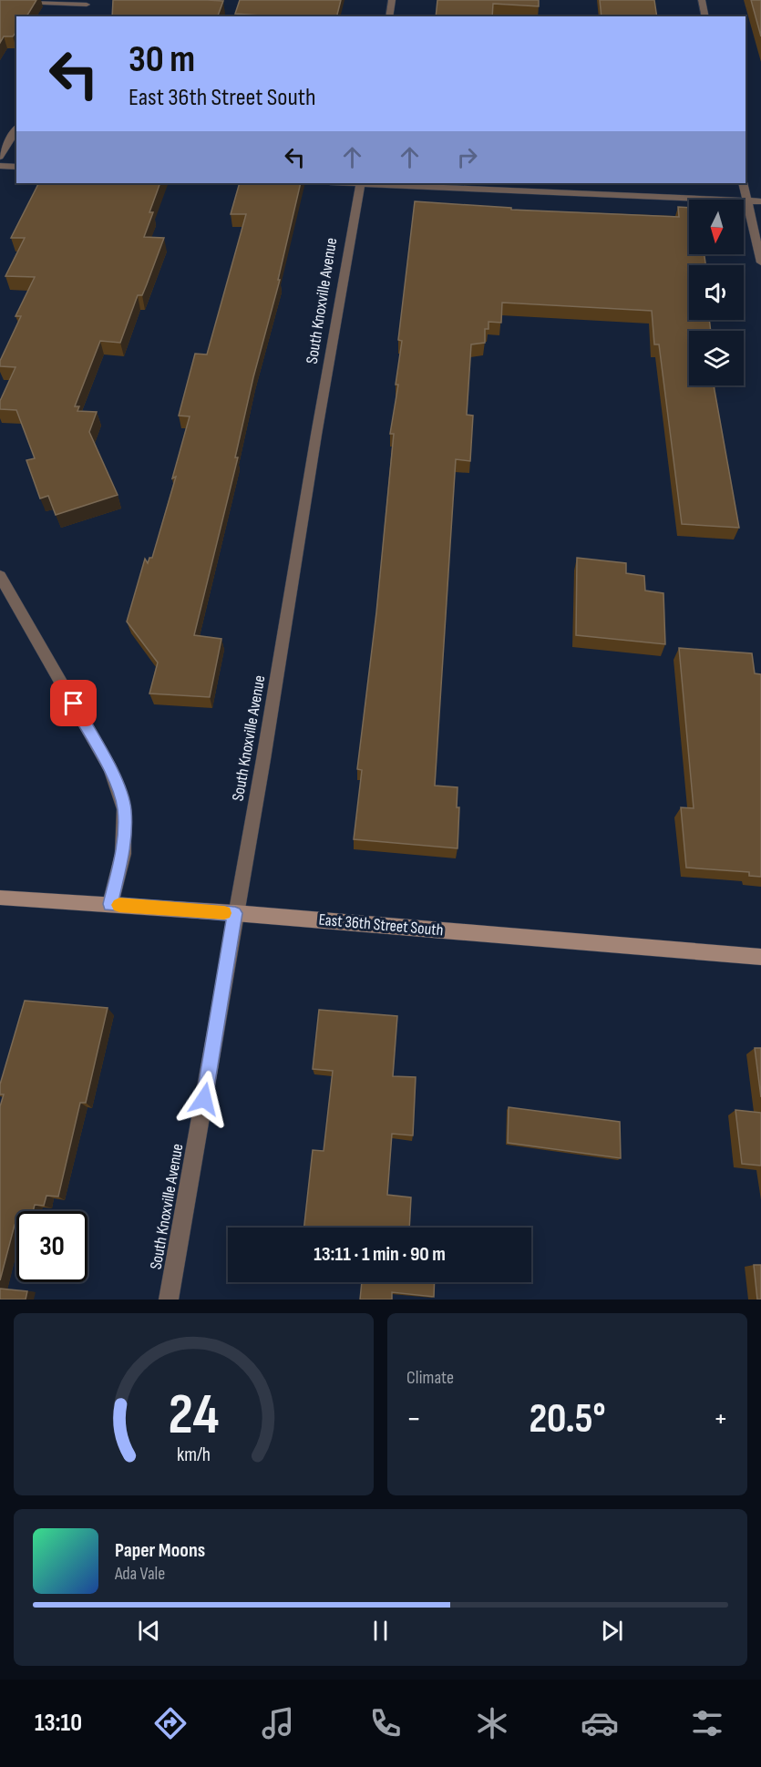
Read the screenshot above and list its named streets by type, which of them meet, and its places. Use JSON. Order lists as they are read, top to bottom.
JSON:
{
  "streets": {
    "street": ["South Knoxville Avenue", "East 36th Street South"]
  },
  "crossings": [
    ["South Knoxville Avenue", "East 36th Street South"]
  ],
  "north": "bottom",
  "page": {
    "turn": ["30 m", "East 36th Street South"],
    "limit": "30",
    "trip": "13:11 · 1 min · 90 m",
    "tile": "Climate",
    "heat": ["−", "20.5°", "+"],
    "song": ["Paper Moons", "Ada Vale"],
    "tabs": "13:10",
    "gauge": ["24", "km/h"]
  }
}
